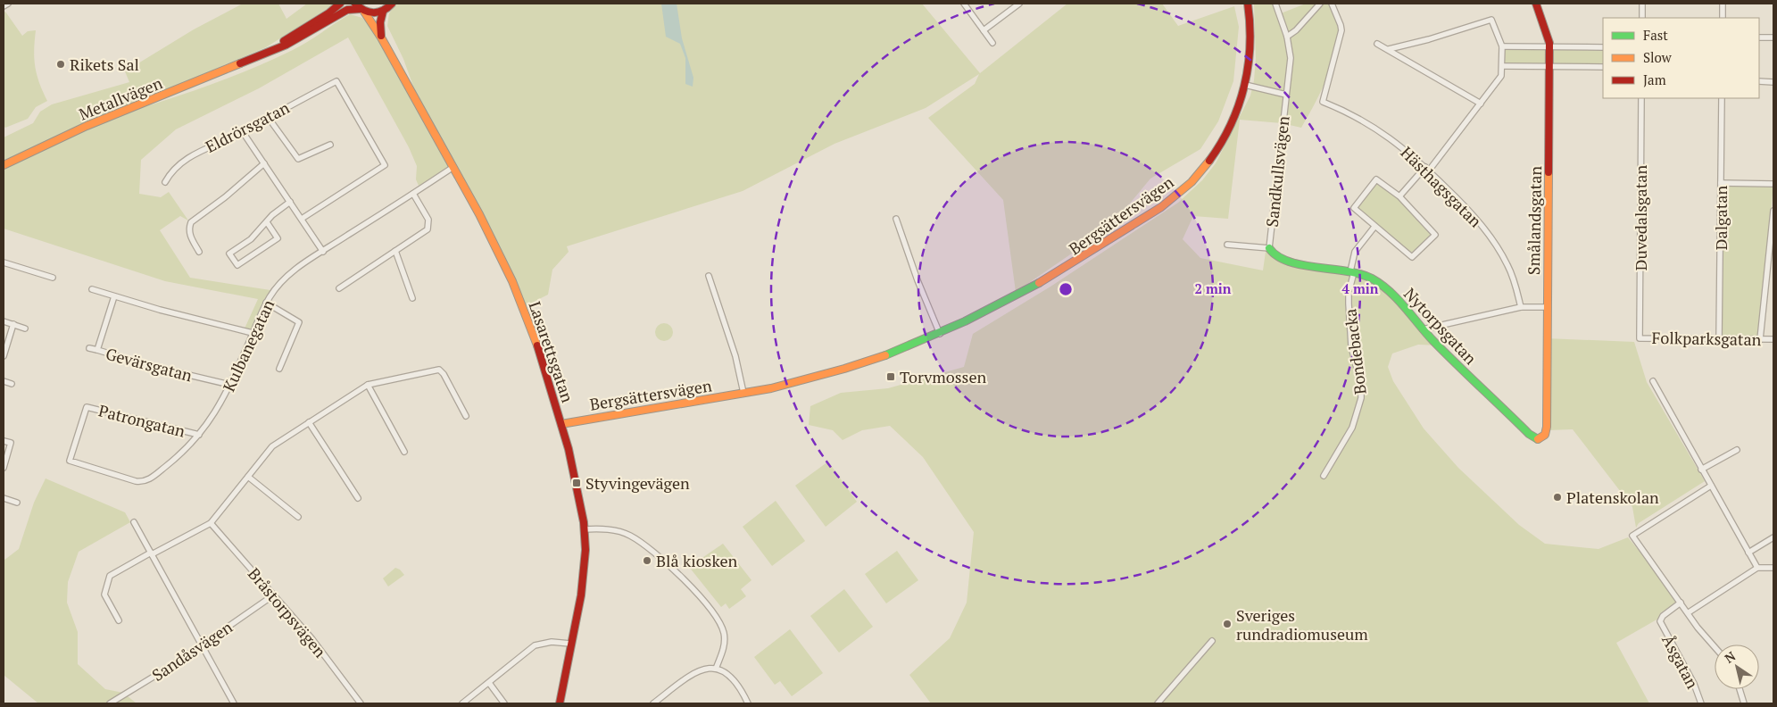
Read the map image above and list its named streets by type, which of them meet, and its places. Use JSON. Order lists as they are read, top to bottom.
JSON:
{
  "streets": {
    "street": [
      "Metallvägen",
      "Eldrörsgatan",
      "Sandkullsvägen",
      "Hästhagsgatan",
      "Bergsättersvägen",
      "Duvedalsgatan",
      "Dalgatan",
      "Smålandsgatan",
      "Nytorpsgatan",
      "Folkparksgatan",
      "Kulbanegatan",
      "Lasarettsgatan",
      "Bondebacka",
      "Gevärsgatan",
      "Patrongatan",
      "Bråstorpsvägen",
      "Sandåsvägen",
      "Åsgatan"
    ]
  },
  "crossings": [
    ["Metallvägen", "Lasarettsgatan"],
    ["Sandkullsvägen", "Bergsättersvägen"],
    ["Sandkullsvägen", "Nytorpsgatan"],
    ["Bergsättersvägen", "Lasarettsgatan"],
    ["Duvedalsgatan", "Folkparksgatan"],
    ["Dalgatan", "Folkparksgatan"],
    ["Smålandsgatan", "Nytorpsgatan"],
    ["Nytorpsgatan", "Bondebacka"],
    ["Kulbanegatan", "Lasarettsgatan"],
    ["Kulbanegatan", "Gevärsgatan"],
    ["Kulbanegatan", "Patrongatan"],
    ["Bråstorpsvägen", "Sandåsvägen"]
  ],
  "places": {
    "other": [
      "Rikets Sal",
      "Platenskolan",
      "Blå kiosken",
      "Sveriges rundradiomuseum"
    ],
    "transit": ["Torvmossen", "Styvingevägen"]
  },
  "legend": ["Fast", "Slow", "Jam"],
  "north": "top left",
  "rings": ["2 min", "4 min"]
}
